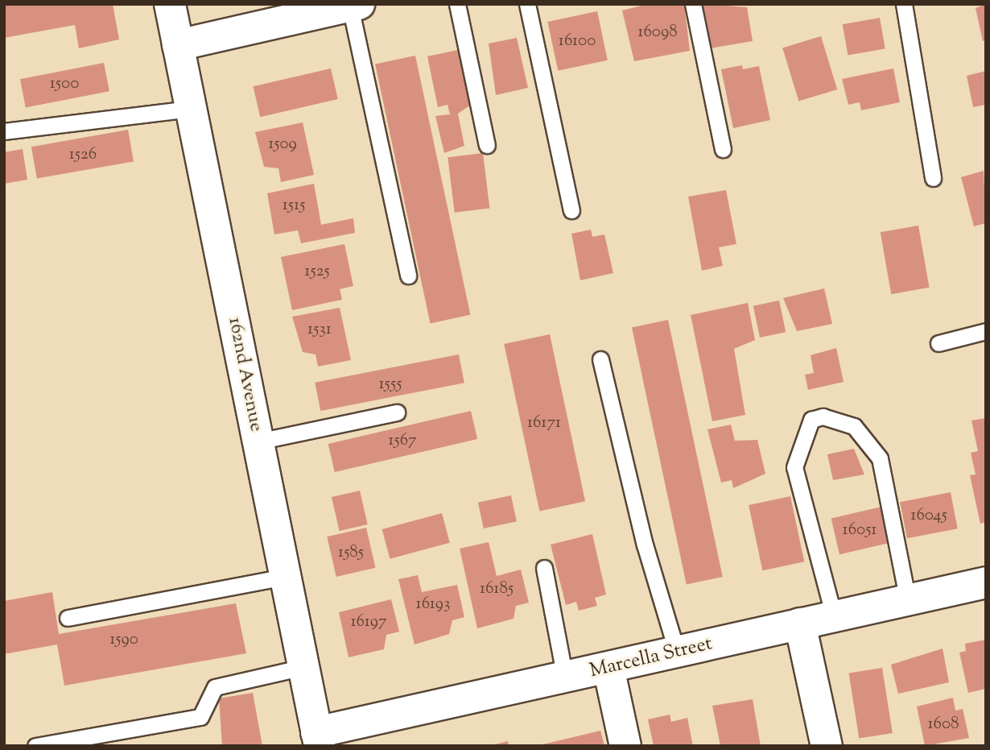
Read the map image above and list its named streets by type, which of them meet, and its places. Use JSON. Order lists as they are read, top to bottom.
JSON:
{
  "streets": {
    "street": ["162nd Avenue", "Marcella Street"]
  },
  "crossings": [
    ["162nd Avenue", "Marcella Street"]
  ],
  "house_numbers": [
    "16098",
    "16100",
    "1500",
    "1509",
    "1526",
    "1515",
    "1525",
    "1531",
    "1555",
    "16171",
    "1567",
    "16045",
    "16051",
    "1585",
    "16185",
    "16193",
    "16197",
    "1590",
    "1608"
  ]
}
